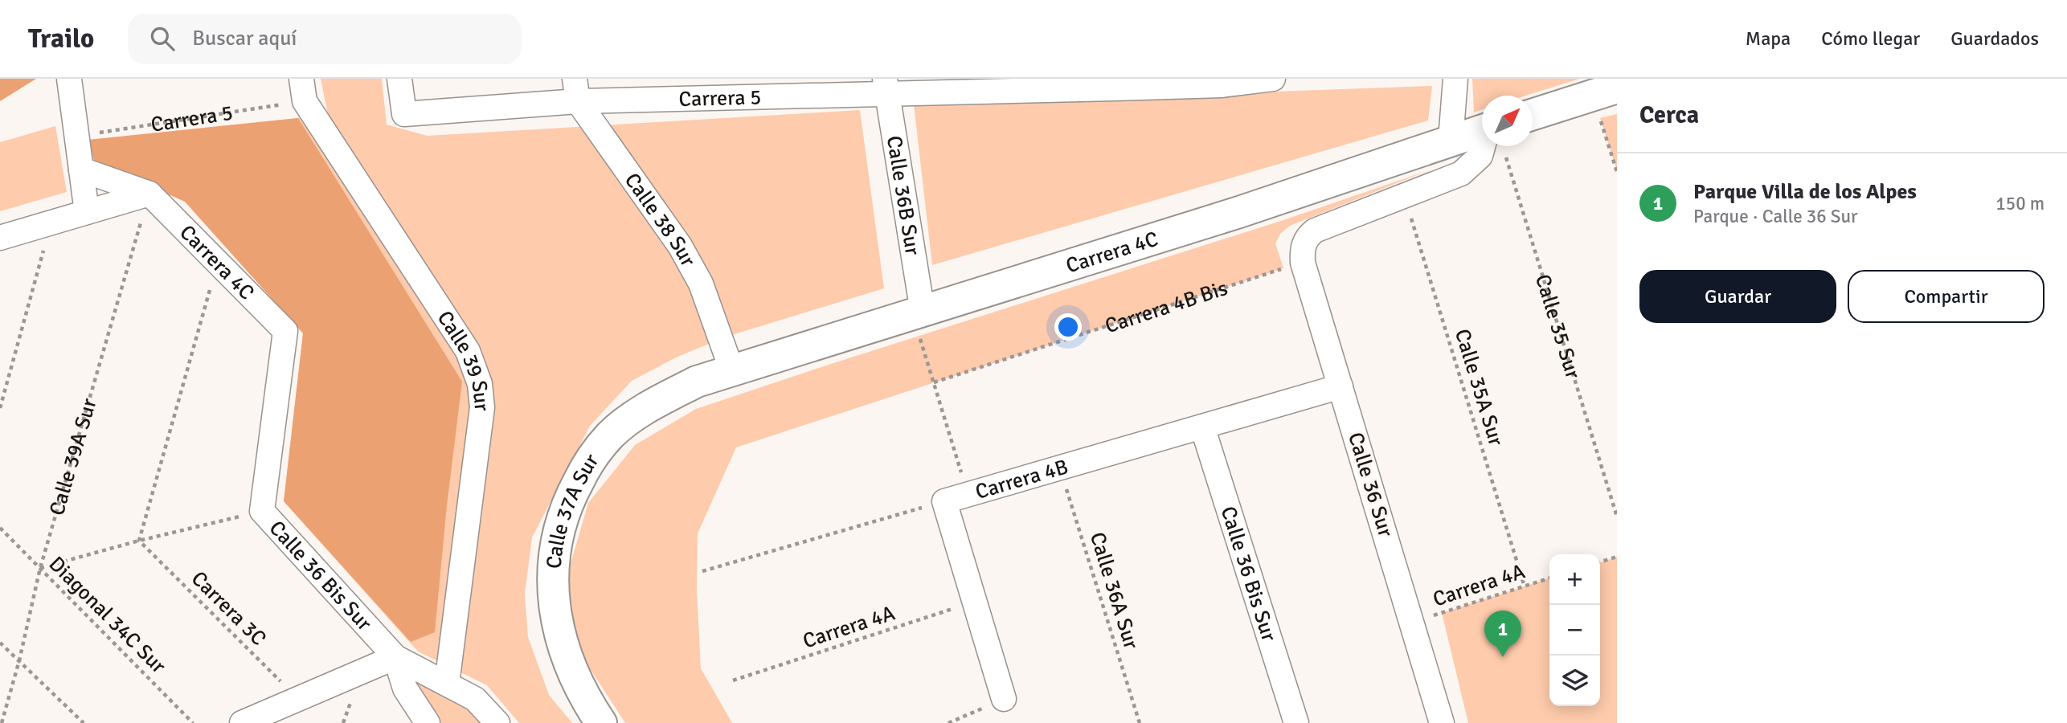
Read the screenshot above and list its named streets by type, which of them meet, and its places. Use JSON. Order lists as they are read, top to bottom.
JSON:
{
  "streets": {
    "main road": ["Carrera 4C", "Calle 37A Sur"],
    "street": [
      "Carrera 5",
      "Calle 36B Sur",
      "Calle 38 Sur",
      "Calle 39 Sur",
      "Carrera 4B",
      "Calle 36 Sur",
      "Calle 36 Bis Sur"
    ],
    "path": [
      "Carrera 4B Bis",
      "Calle 35 Sur",
      "Calle 35A Sur",
      "Calle 39A Sur",
      "Carrera 4A",
      "Calle 36A Sur",
      "Carrera 3C",
      "Diagonal 34C Sur"
    ]
  },
  "crossings": [
    ["Carrera 5", "Calle 36B Sur"],
    ["Carrera 5", "Calle 38 Sur"],
    ["Carrera 5", "Calle 39 Sur"],
    ["Calle 36B Sur", "Carrera 4C"],
    ["Calle 38 Sur", "Carrera 4C"],
    ["Calle 38 Sur", "Calle 37A Sur"],
    ["Carrera 4C", "Calle 39A Sur"],
    ["Carrera 4C", "Calle 37A Sur"],
    ["Carrera 4C", "Calle 36 Bis Sur"],
    ["Carrera 4B Bis", "Calle 36 Sur"],
    ["Calle 39 Sur", "Calle 36 Bis Sur"],
    ["Calle 35A Sur", "Carrera 4A"],
    ["Calle 39A Sur", "Diagonal 34C Sur"],
    ["Carrera 4B", "Calle 36 Sur"],
    ["Carrera 4B", "Calle 36 Bis Sur"],
    ["Carrera 4B", "Calle 36A Sur"],
    ["Calle 36 Sur", "Carrera 4A"]
  ],
  "north": "top right",
  "page": {
    "header": "Trailo",
    "search": "Buscar aquí",
    "nav": ["Mapa", "Cómo llegar", "Guardados"],
    "heading": "Cerca",
    "list": [
      {
        "mark": "1",
        "name": "Parque Villa de los Alpes",
        "note": "Parque · Calle 36 Sur",
        "value": "150 m"
      }
    ],
    "buttons": ["Guardar", "Compartir"],
    "map_buttons": ["+", "−"],
    "pins": "1"
  }
}
